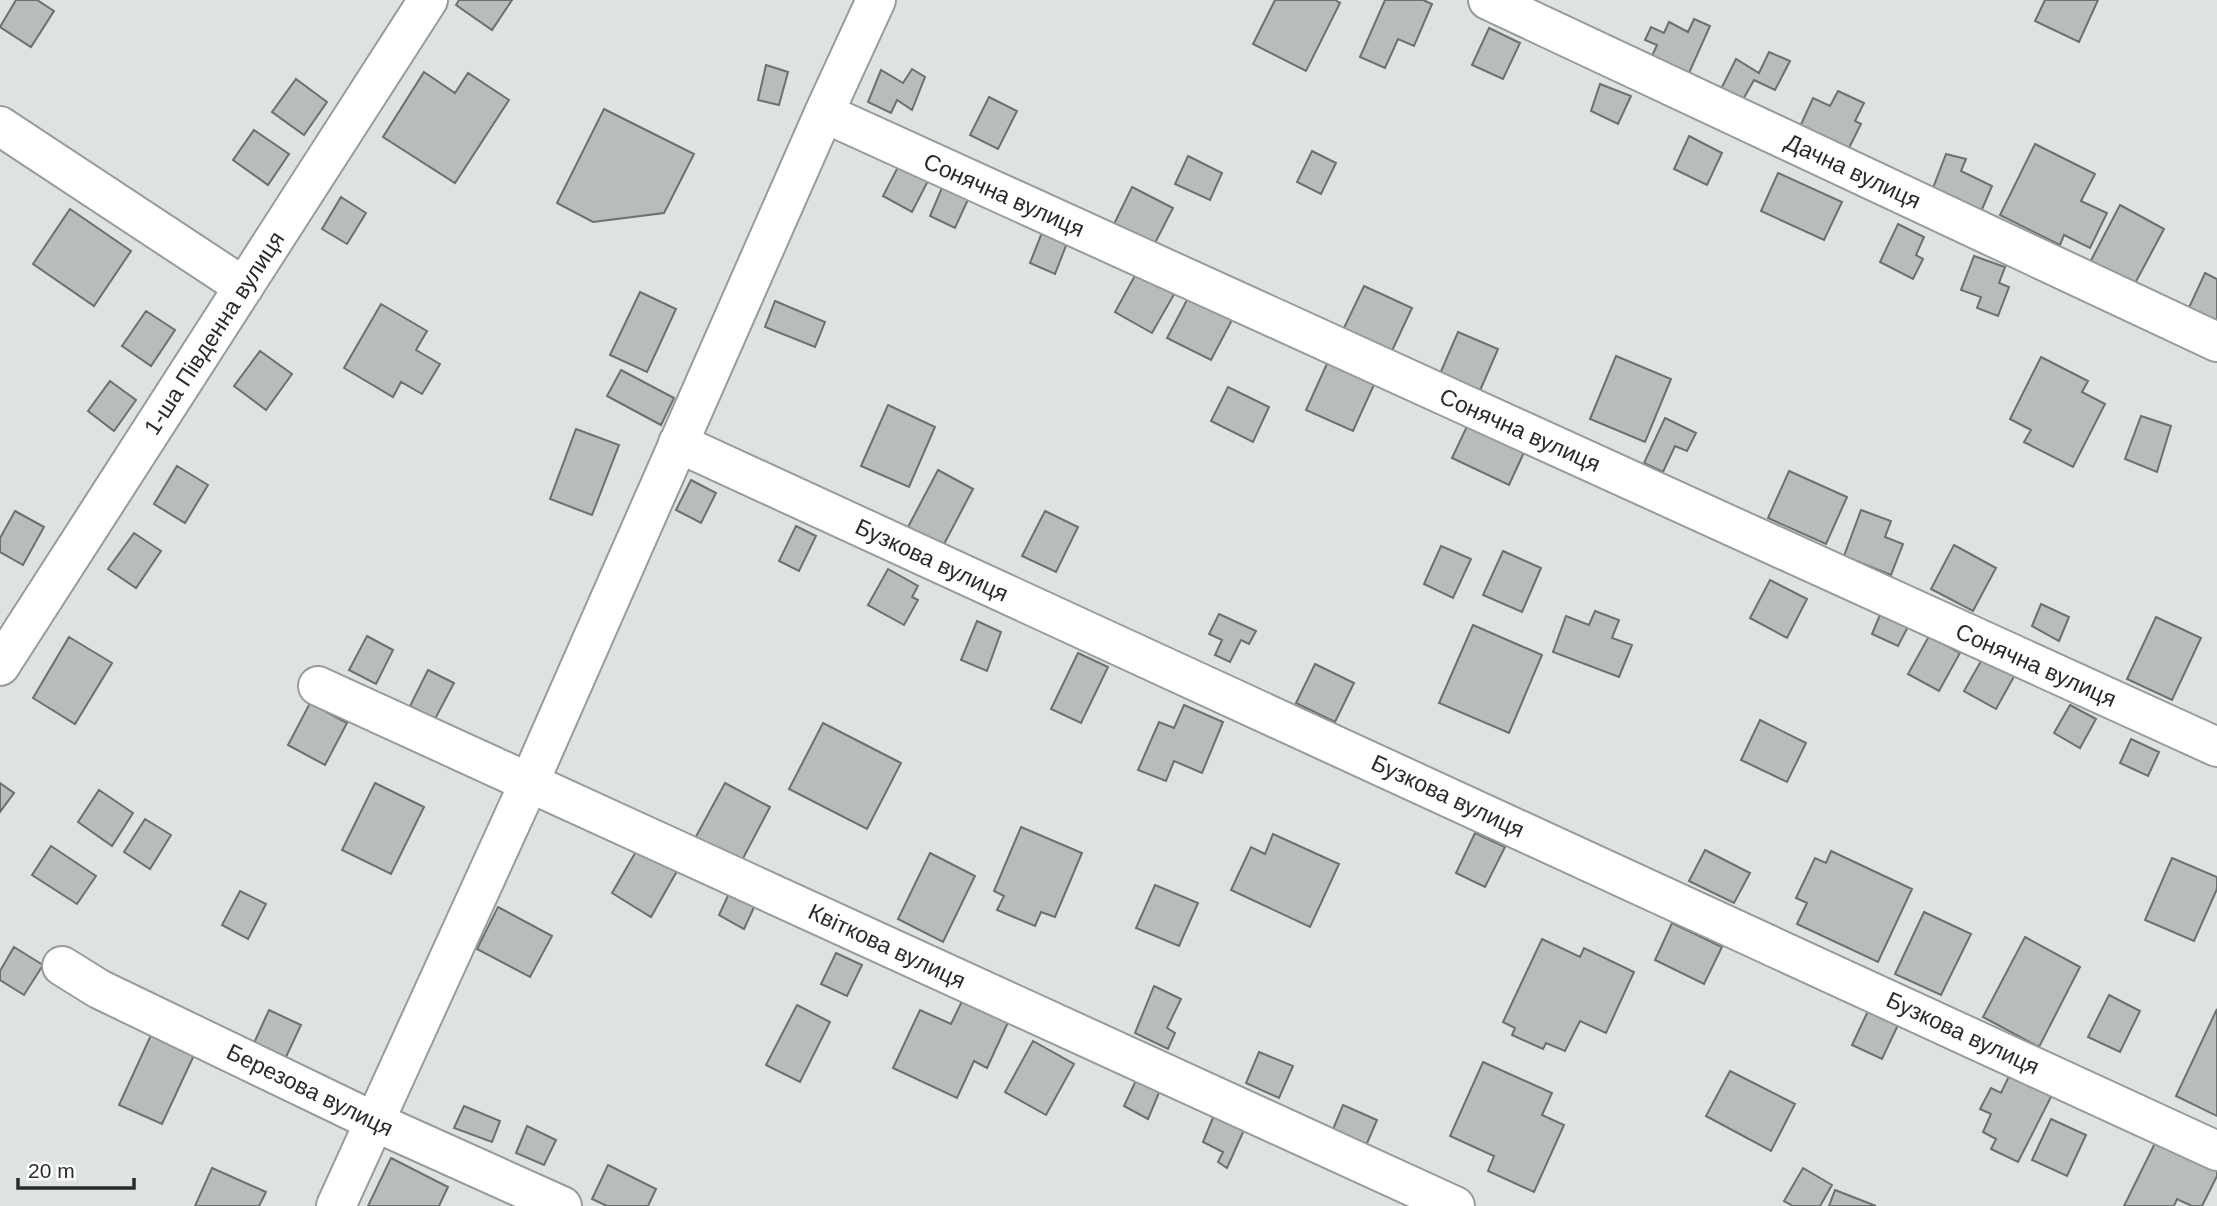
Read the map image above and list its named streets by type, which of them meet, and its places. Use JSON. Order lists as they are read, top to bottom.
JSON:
{
  "streets": {
    "street": [
      "Дачна вулиця",
      "Сонячна вулиця",
      "1-ша Південна вулиця",
      "Бузкова вулиця",
      "Квіткова вулиця",
      "Березова вулиця"
    ]
  },
  "scale_bar": "20 m"
}
